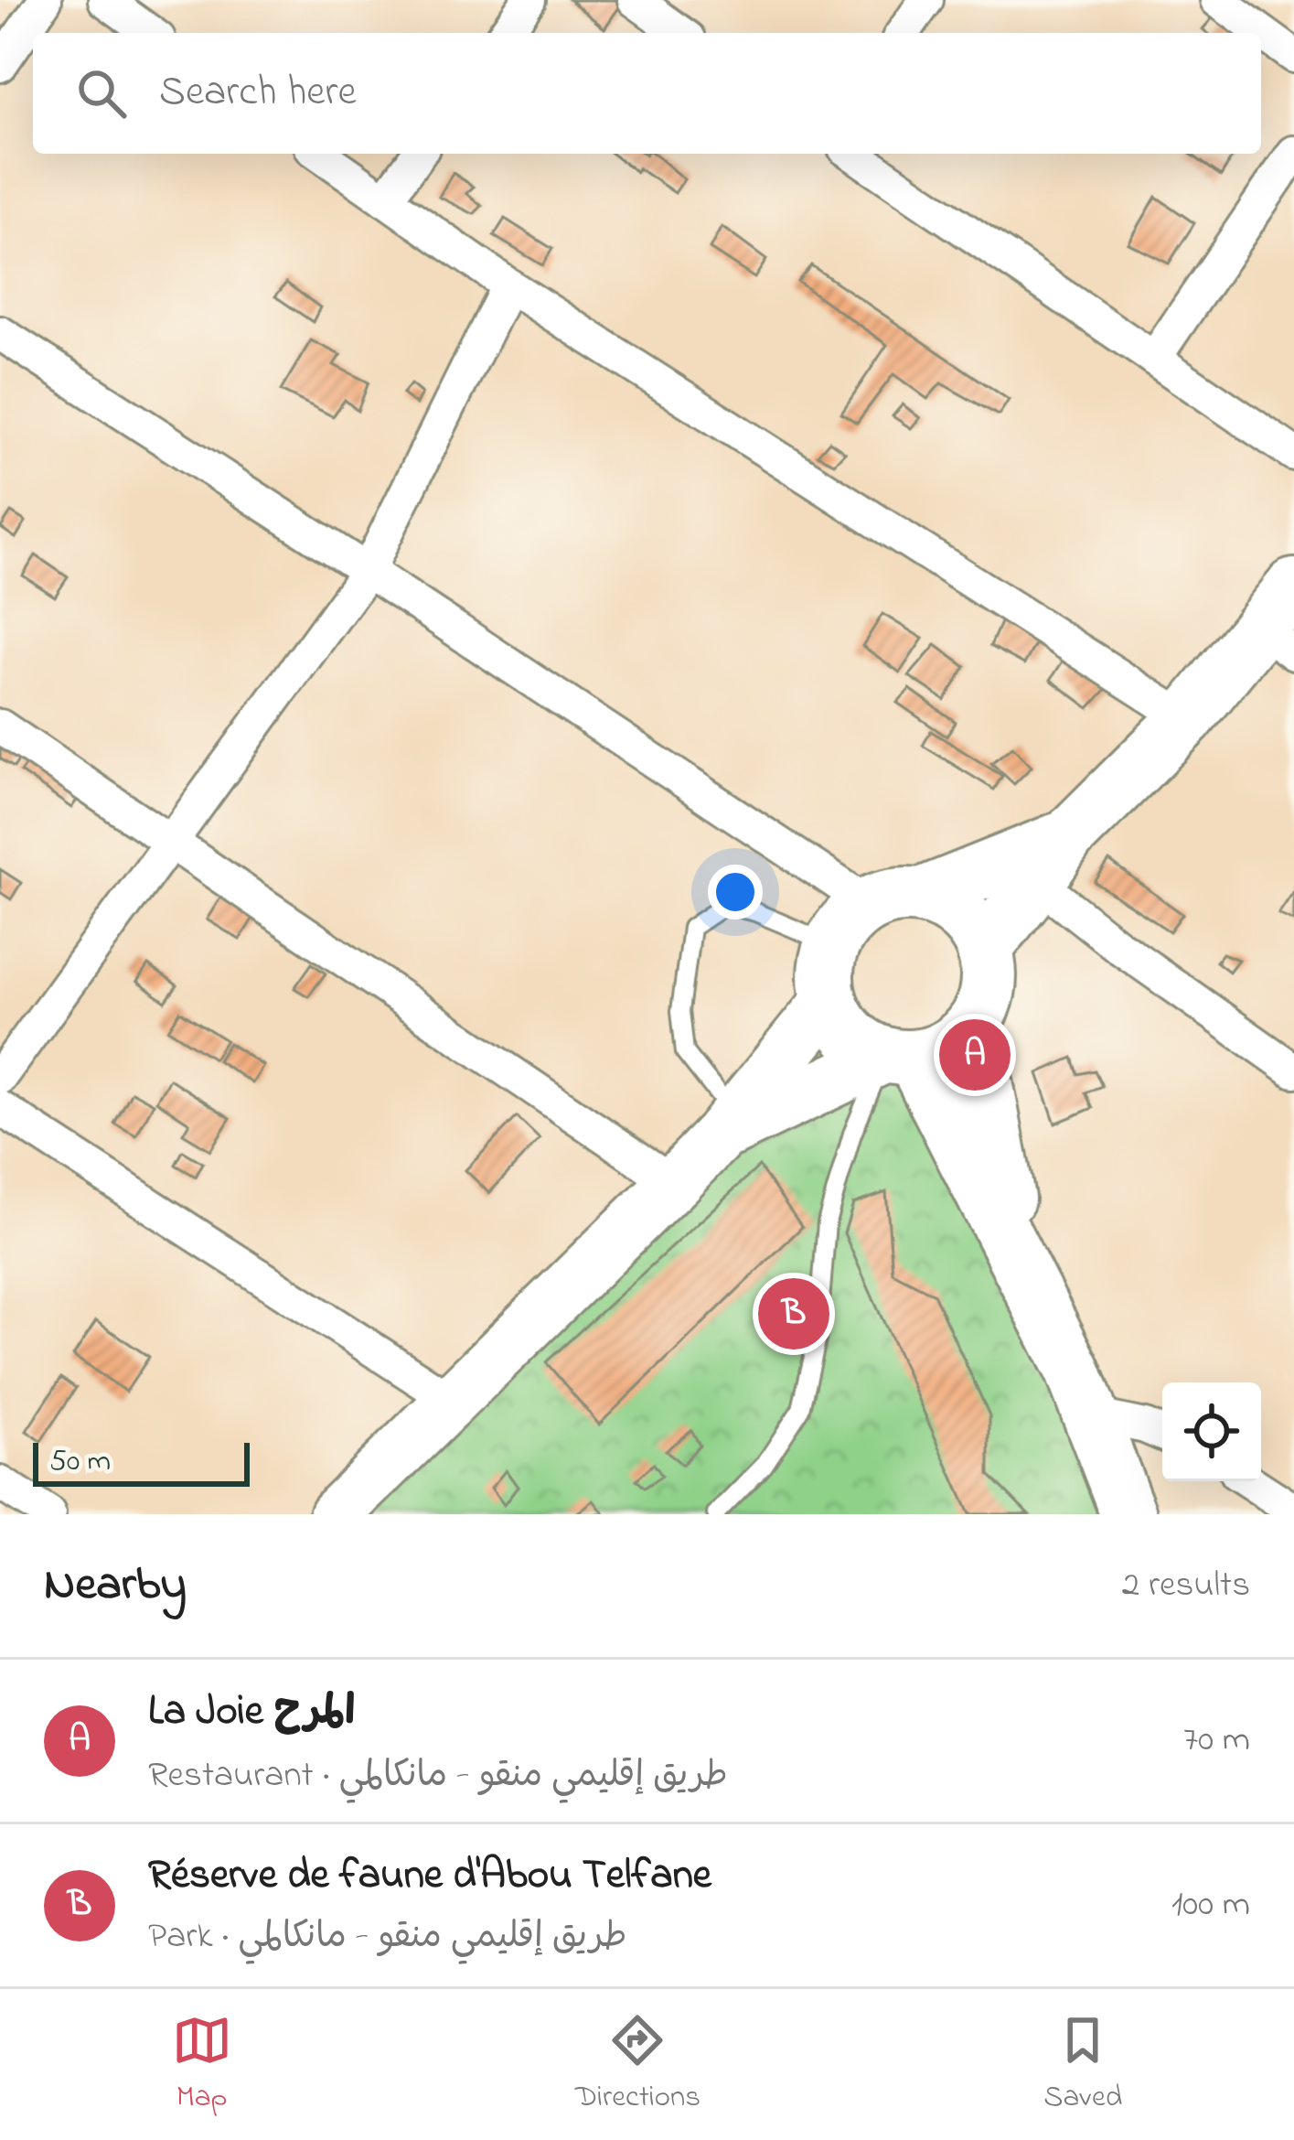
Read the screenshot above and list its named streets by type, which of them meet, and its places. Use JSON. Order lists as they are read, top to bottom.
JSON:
{
  "scale_bar": "50 m",
  "page": {
    "search": "Search here",
    "pins": ["A", "B"],
    "scale": "50 m",
    "heading": ["Nearby", "2 results"],
    "list": [
      {
        "mark": "A",
        "name": "La Joie المرح",
        "note": "Restaurant · طريق إقليمي منقو - مانكالمي",
        "value": "70 m"
      },
      {
        "mark": "B",
        "name": "Réserve de faune d'Abou Telfane",
        "note": "Park · طريق إقليمي منقو - مانكالمي",
        "value": "100 m"
      }
    ],
    "nav": ["Map", "Directions", "Saved"]
  }
}
